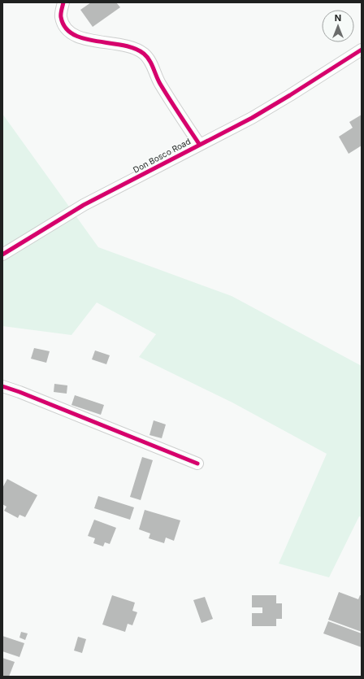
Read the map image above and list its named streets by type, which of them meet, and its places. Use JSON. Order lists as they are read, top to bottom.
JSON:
{
  "streets": {
    "street": ["Don Bosco Road"]
  },
  "north": "top"
}
